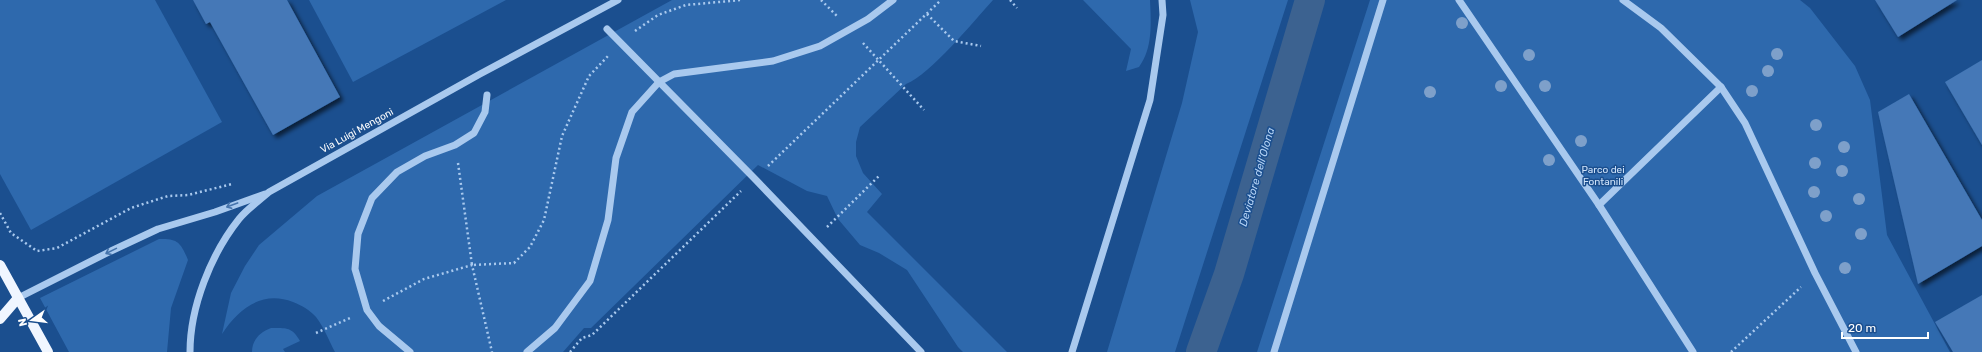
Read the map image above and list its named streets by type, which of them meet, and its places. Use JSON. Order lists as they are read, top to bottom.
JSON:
{
  "streets": {
    "street": ["Via Luigi Mengoni"]
  },
  "water": ["Deviatore dell'Olona"],
  "parks": ["Parco dei Fontanili"],
  "scale_bar": "20 m",
  "north": "left"
}
